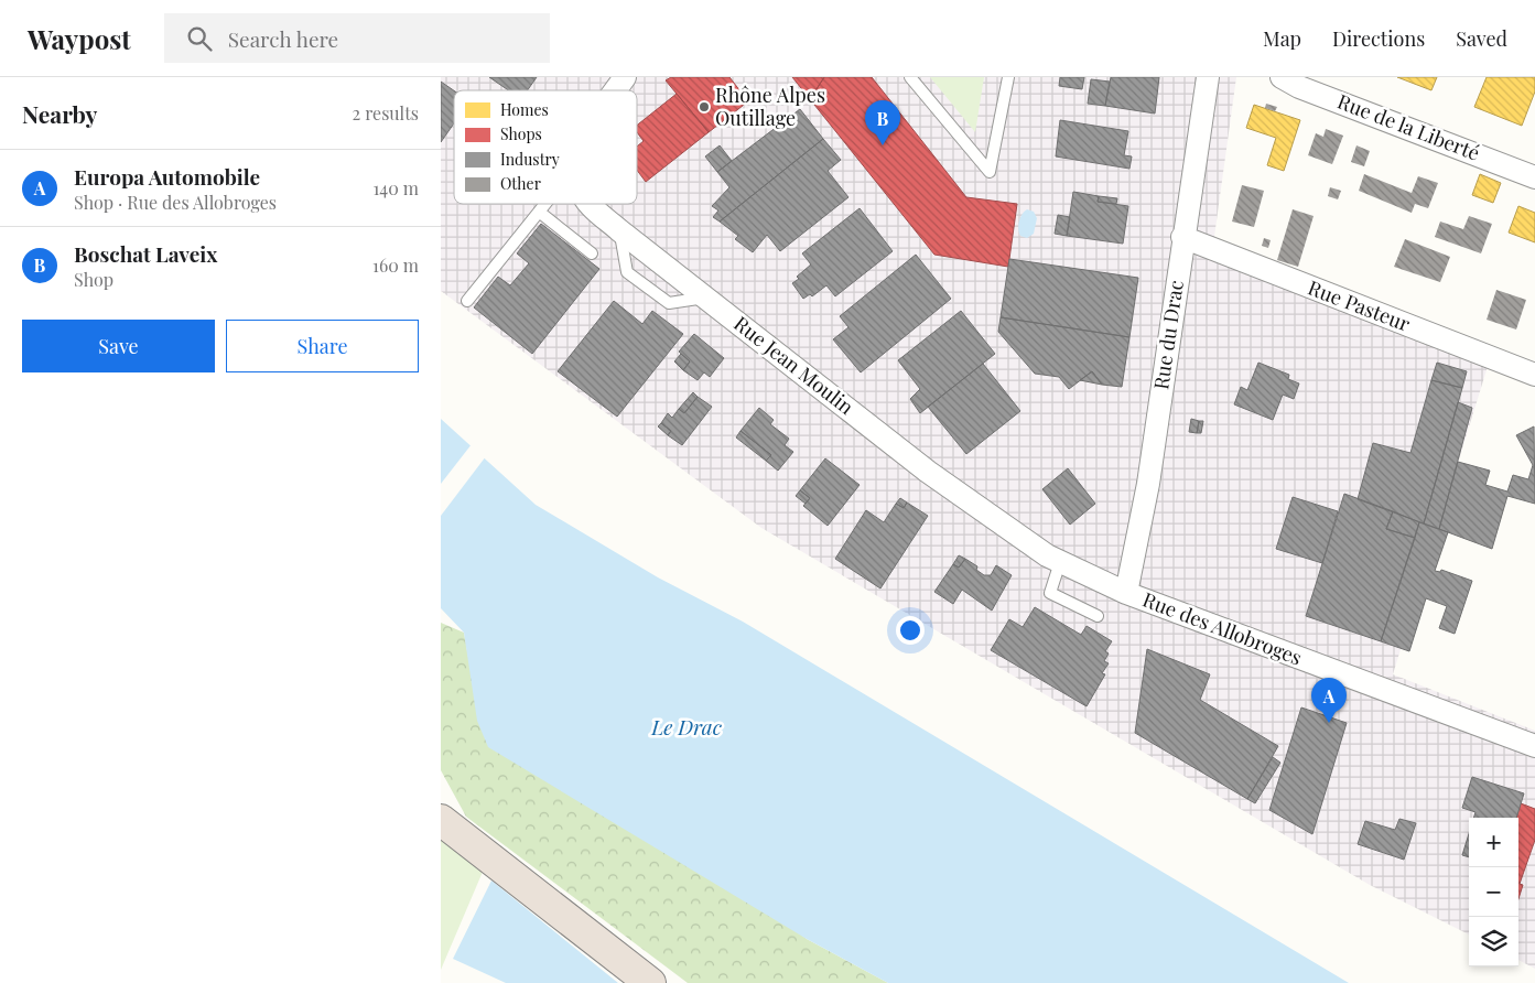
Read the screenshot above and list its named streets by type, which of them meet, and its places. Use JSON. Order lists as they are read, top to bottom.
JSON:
{
  "streets": {
    "street": [
      "Rue de la Liberté",
      "Rue Pasteur",
      "Rue du Drac",
      "Rue Jean Moulin",
      "Rue des Allobroges"
    ]
  },
  "crossings": [
    ["Rue Pasteur", "Rue du Drac"],
    ["Rue du Drac", "Rue Jean Moulin"],
    ["Rue du Drac", "Rue des Allobroges"],
    ["Rue Jean Moulin", "Rue des Allobroges"]
  ],
  "water": ["Le Drac"],
  "places": ["Rhône Alpes Outillage"],
  "legend": [
    "Homes",
    "Shops",
    "Industry",
    "Other"
  ],
  "page": {
    "header": "Waypost",
    "search": "Search here",
    "nav": ["Map", "Directions", "Saved"],
    "heading": ["Nearby", "2 results"],
    "pins": ["B", "A"],
    "list": [
      {
        "mark": "A",
        "name": "Europa Automobile",
        "note": "Shop · Rue des Allobroges",
        "value": "140 m"
      },
      {
        "mark": "B",
        "name": "Boschat Laveix",
        "note": "Shop",
        "value": "160 m"
      }
    ],
    "buttons": ["Save", "Share"],
    "map_buttons": ["+", "−"]
  }
}
